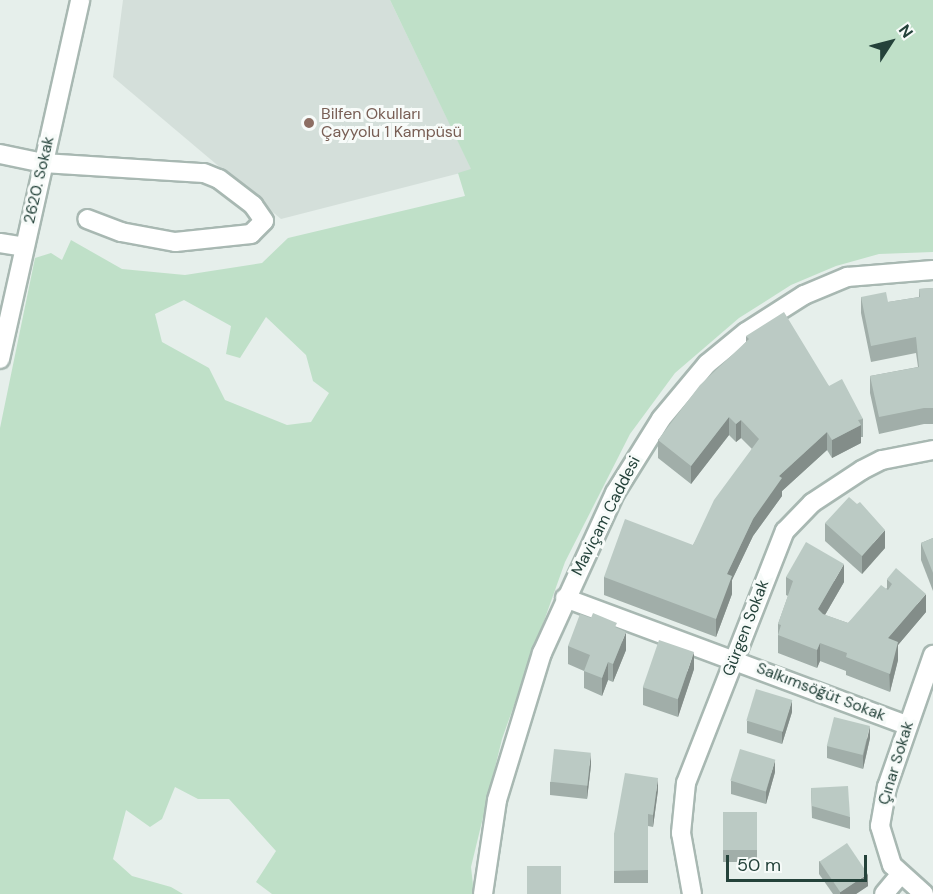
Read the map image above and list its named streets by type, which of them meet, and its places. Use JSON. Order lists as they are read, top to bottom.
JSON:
{
  "streets": {
    "street": [
      "2620. Sokak",
      "Maviçam Caddesi",
      "Gürgen Sokak",
      "Salkımsöğüt Sokak",
      "Çınar Sokak"
    ]
  },
  "crossings": [
    ["Maviçam Caddesi", "Salkımsöğüt Sokak"],
    ["Gürgen Sokak", "Salkımsöğüt Sokak"],
    ["Salkımsöğüt Sokak", "Çınar Sokak"]
  ],
  "places": ["Bilfen Okulları Çayyolu 1 Kampüsü"],
  "scale_bar": "50 m",
  "north": "top right"
}
